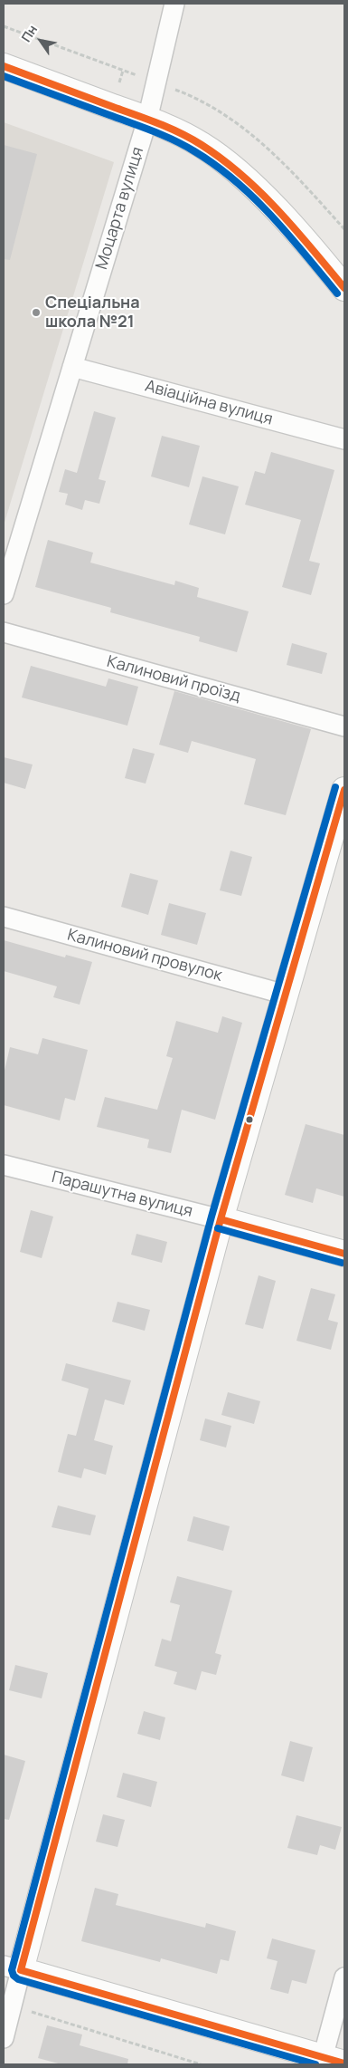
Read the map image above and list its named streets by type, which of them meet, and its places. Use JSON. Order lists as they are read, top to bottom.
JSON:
{
  "streets": {
    "main road": ["Парашутна вулиця"],
    "street": [
      "Моцарта вулиця",
      "Авіаційна вулиця",
      "Калиновий проїзд",
      "Калиновий провулок"
    ]
  },
  "crossings": [
    ["Моцарта вулиця", "Авіаційна вулиця"]
  ],
  "places": ["Спеціальна школа №21"],
  "north": "top left"
}
